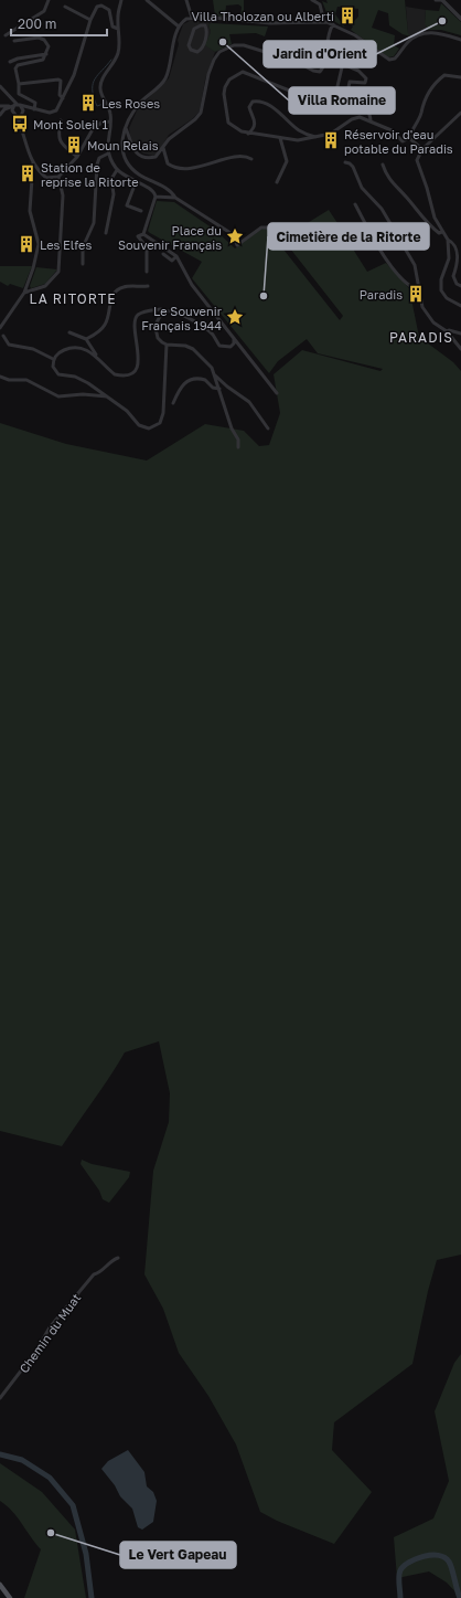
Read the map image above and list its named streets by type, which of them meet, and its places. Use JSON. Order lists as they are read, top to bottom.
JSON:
{
  "streets": {
    "street": ["Chemin du Muat"]
  },
  "districts": ["LA RITORTE", "PARADIS"],
  "places": {
    "building": [
      "Villa Tholozan ou Alberti",
      "Les Roses",
      "Réservoir d'eau potable du Paradis",
      "Moun Relais",
      "Station de reprise la Ritorte",
      "Les Elfes",
      "Paradis"
    ],
    "other": [
      "Jardin d'Orient",
      "Villa Romaine",
      "Cimetière de la Ritorte",
      "Le Vert Gapeau"
    ],
    "bus stop": ["Mont Soleil 1"],
    "place": ["Place du Souvenir Français", "Le Souvenir Français 1944"]
  },
  "scale_bar": "200 m"
}
